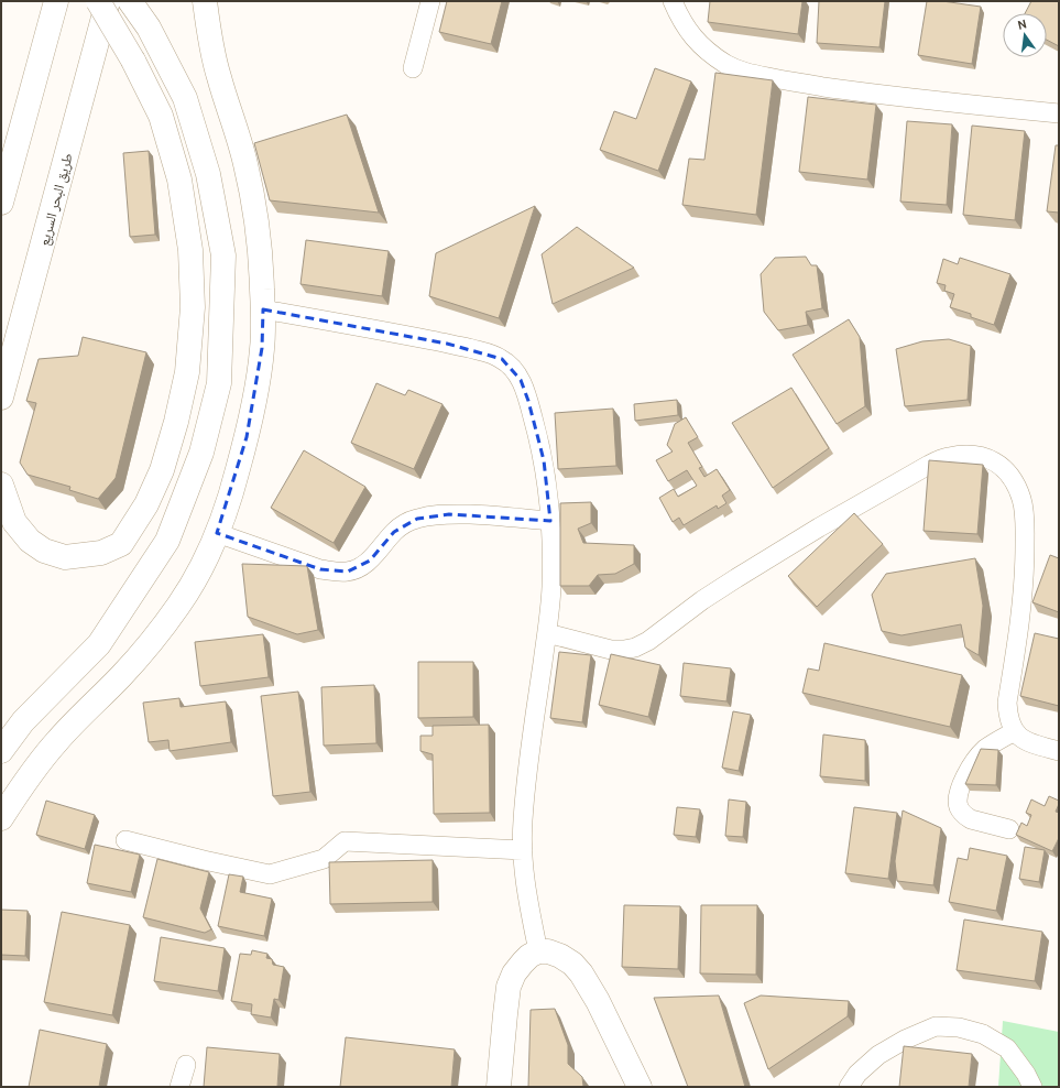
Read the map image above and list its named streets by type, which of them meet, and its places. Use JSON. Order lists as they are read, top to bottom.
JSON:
{
  "streets": {
    "main road": ["طريق البحر السريع"]
  },
  "north": "top"
}
